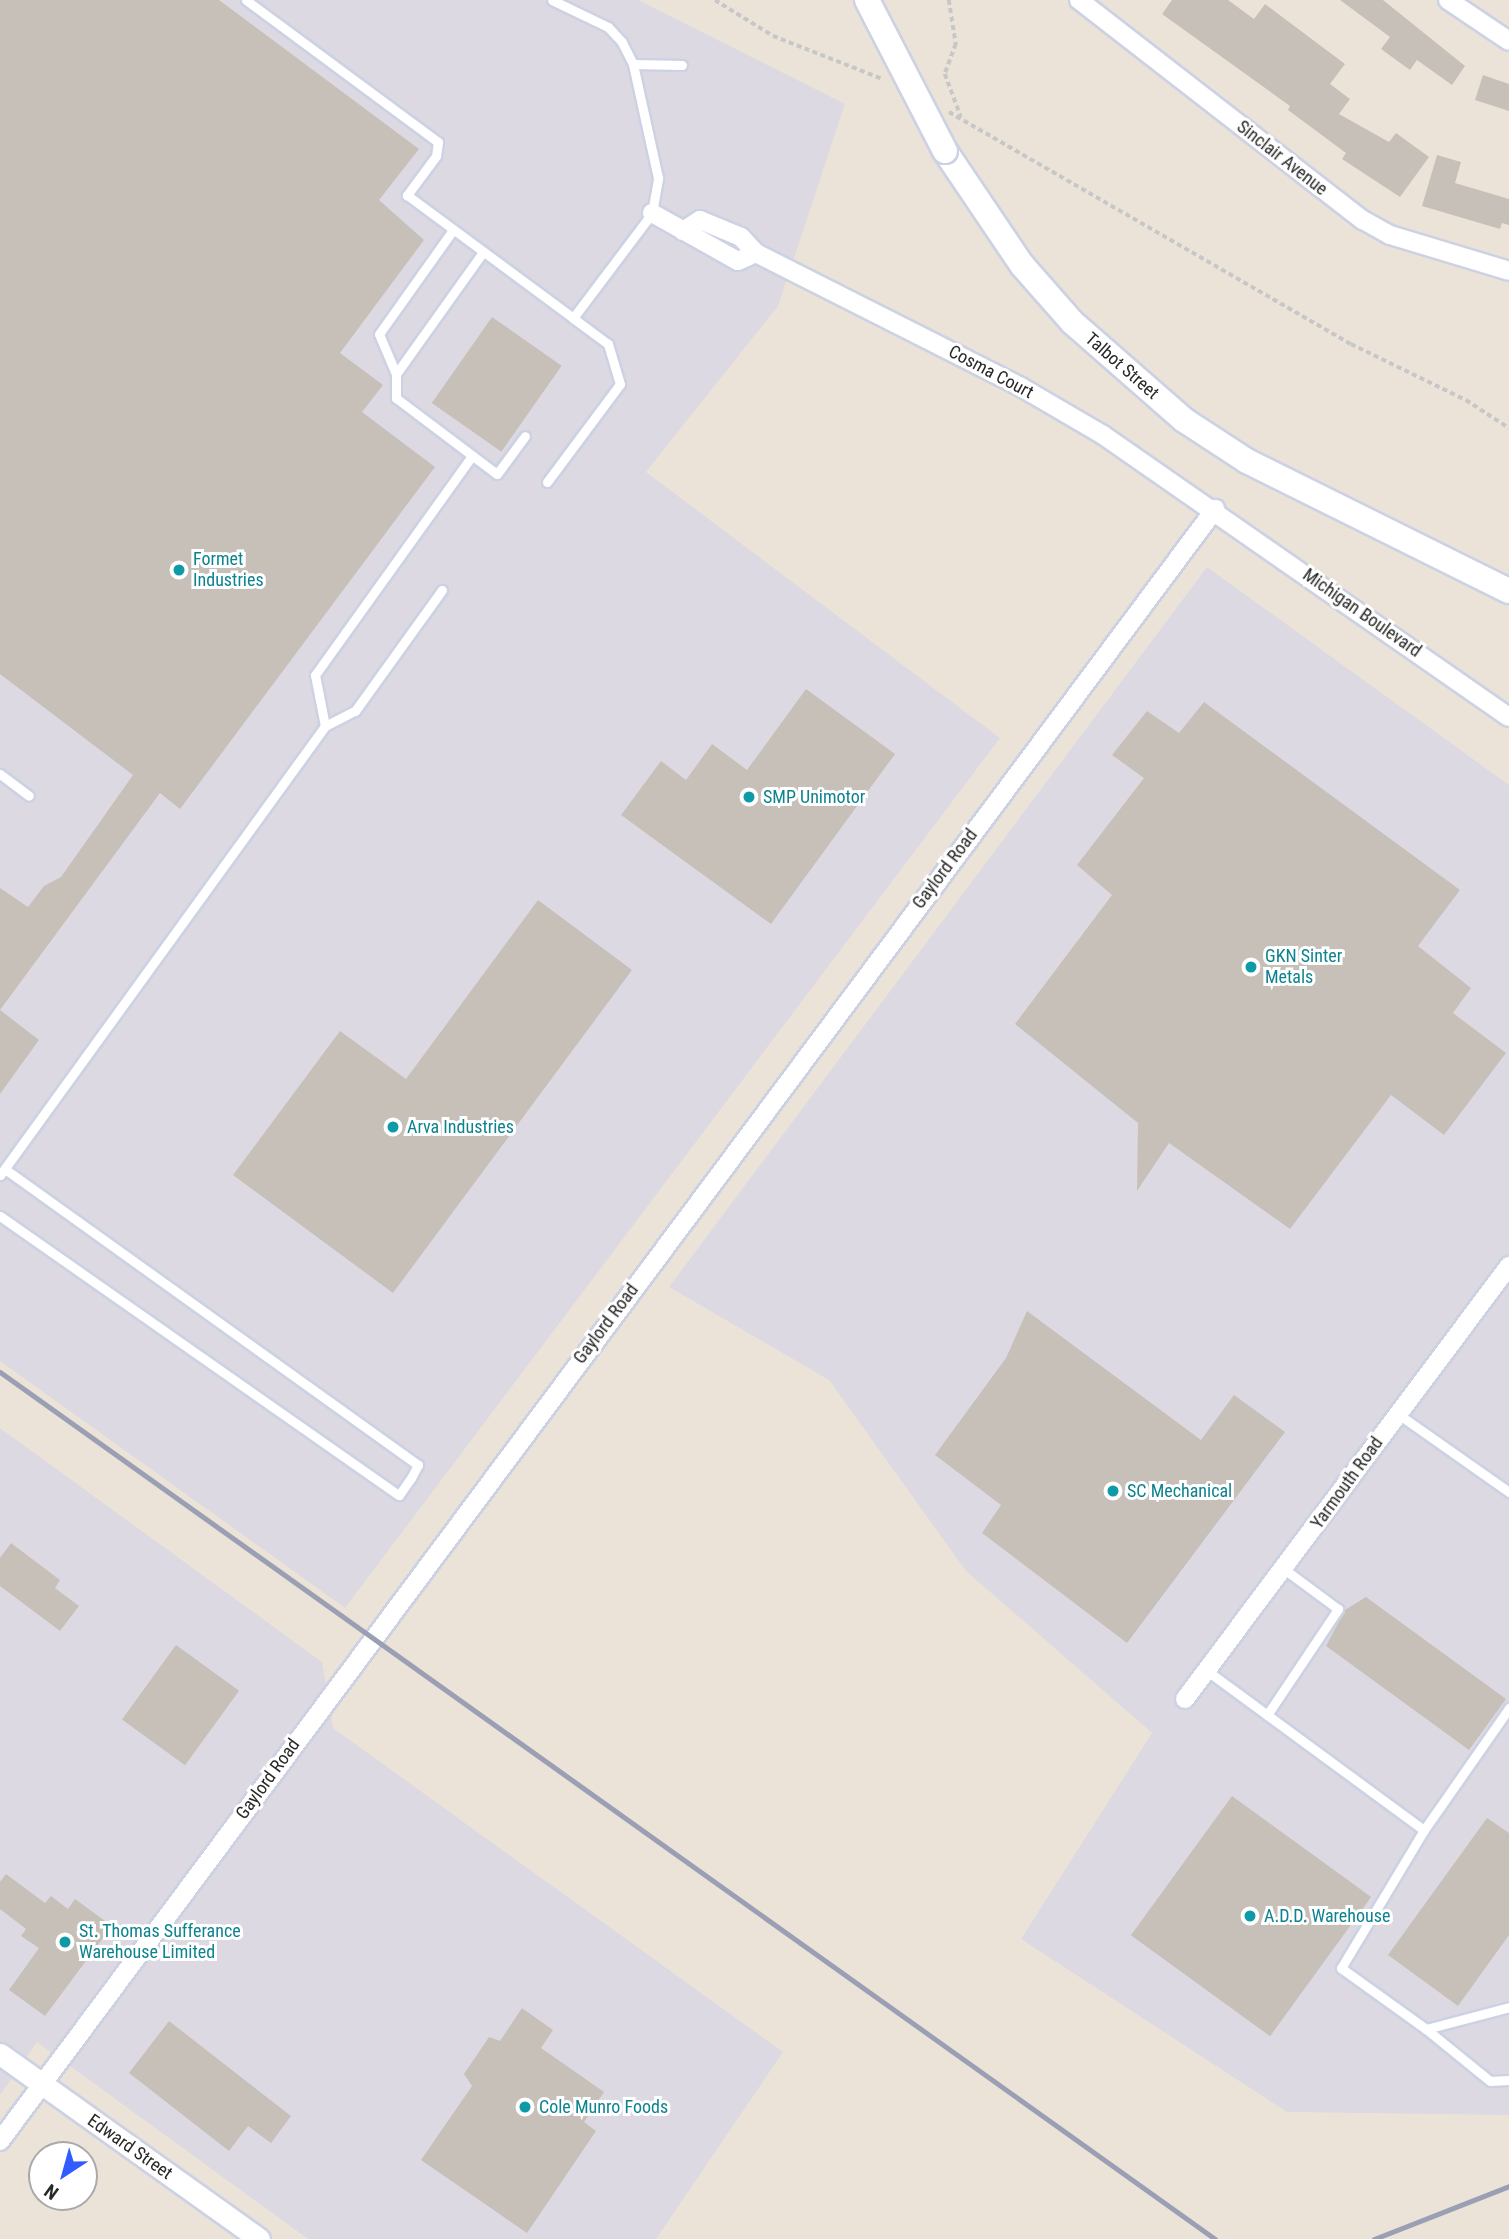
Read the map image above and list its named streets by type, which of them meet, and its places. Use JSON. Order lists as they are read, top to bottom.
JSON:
{
  "streets": {
    "main road": ["Talbot Street"],
    "street": [
      "Sinclair Avenue",
      "Cosma Court",
      "Michigan Boulevard",
      "Gaylord Road",
      "Yarmouth Road",
      "Edward Street"
    ]
  },
  "crossings": [
    ["Cosma Court", "Michigan Boulevard"],
    ["Cosma Court", "Gaylord Road"],
    ["Michigan Boulevard", "Gaylord Road"],
    ["Gaylord Road", "Edward Street"]
  ],
  "places": [
    "Formet Industries",
    "SMP Unimotor",
    "GKN Sinter Metals",
    "Arva Industries",
    "SC Mechanical",
    "A.D.D. Warehouse",
    "St. Thomas Sufferance Warehouse Limited",
    "Cole Munro Foods"
  ],
  "north": "bottom left"
}
